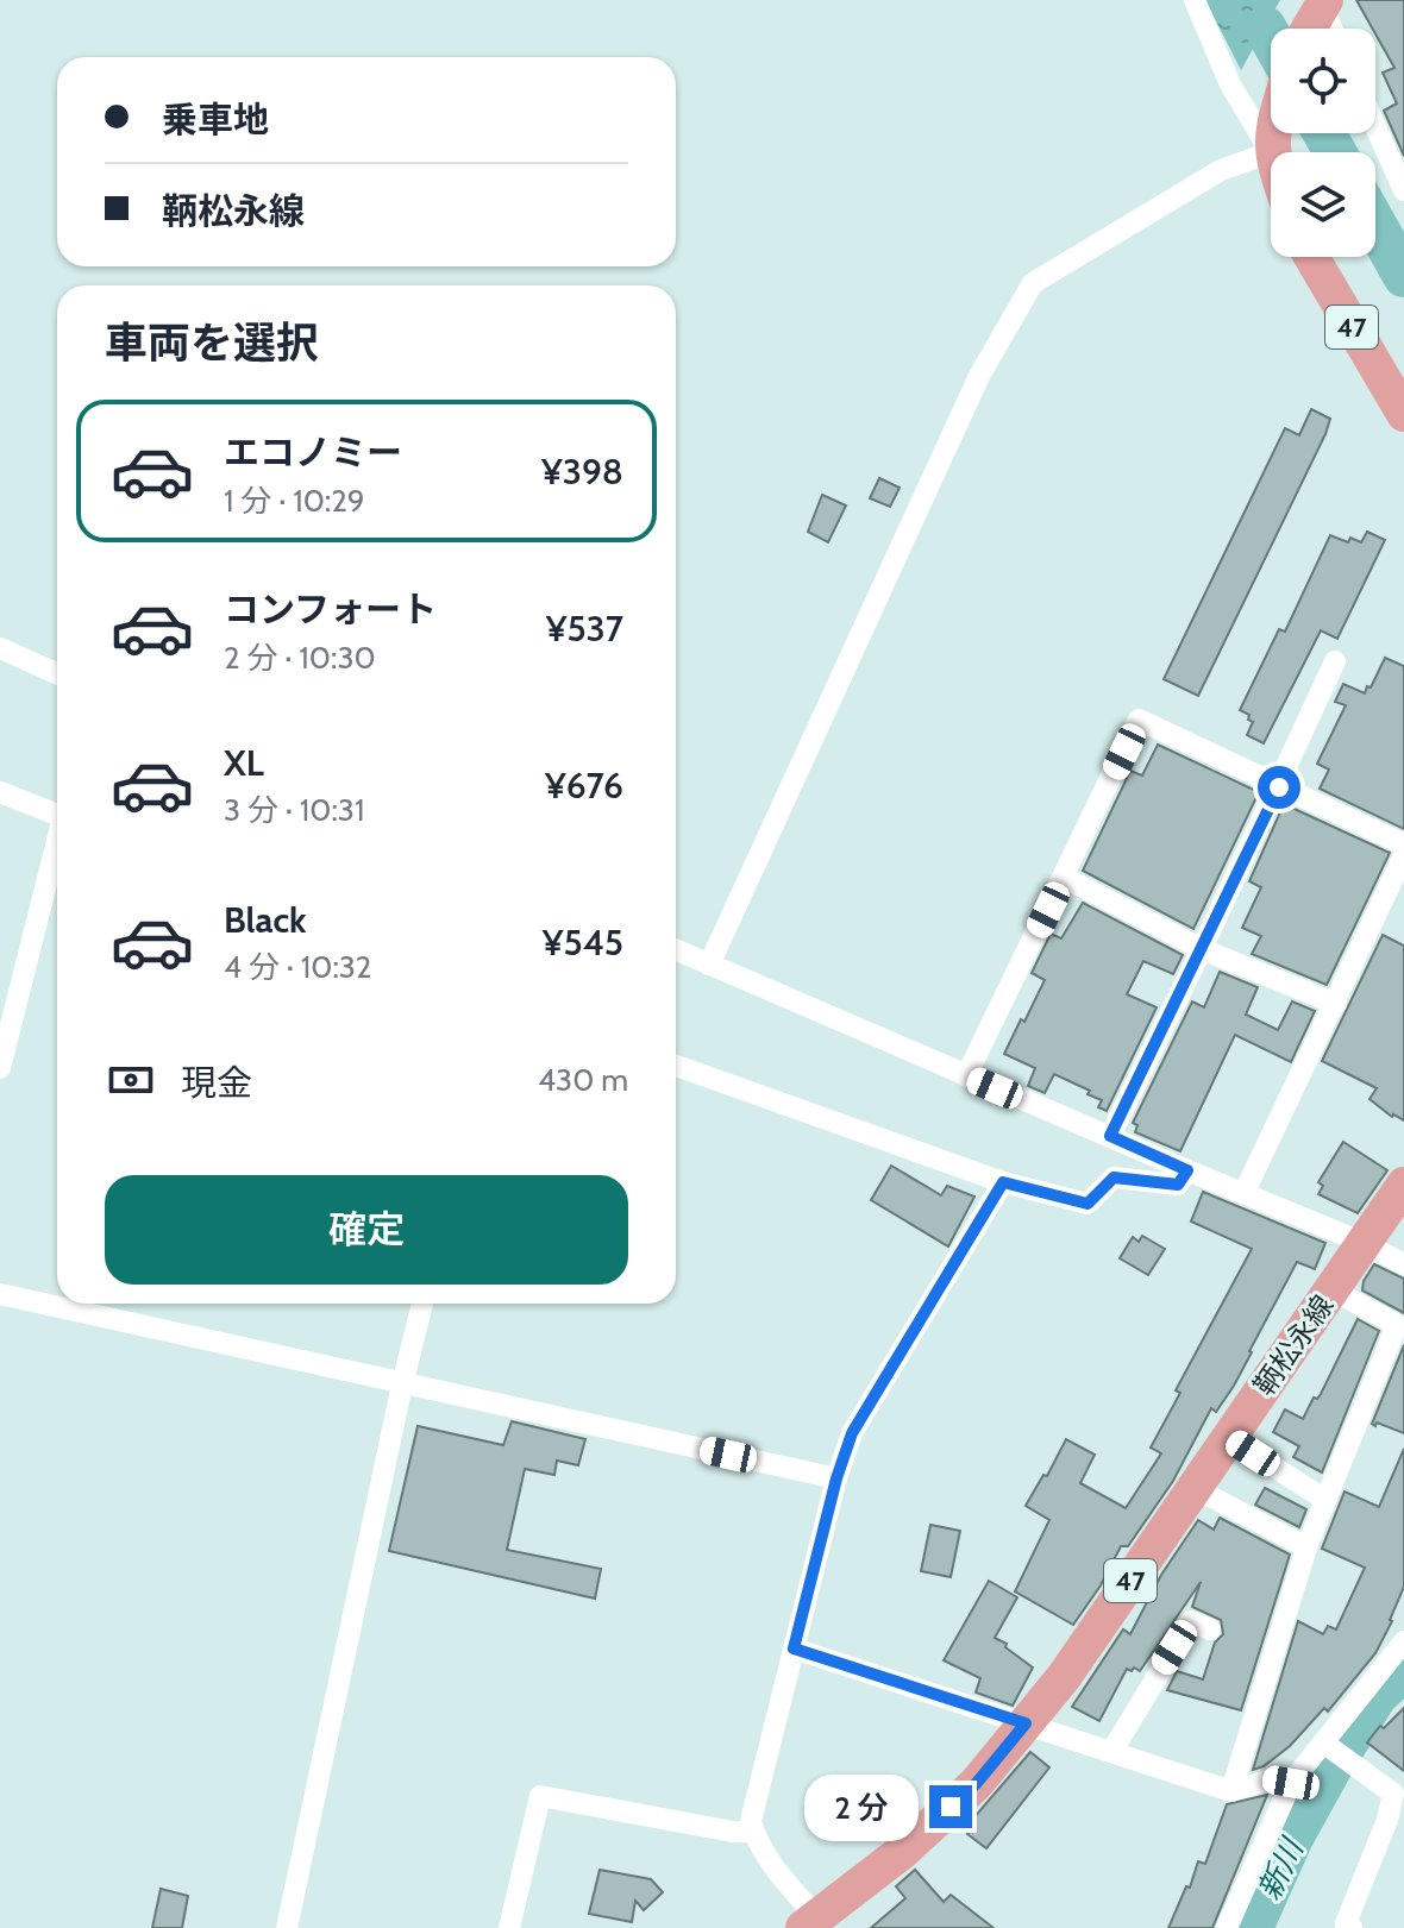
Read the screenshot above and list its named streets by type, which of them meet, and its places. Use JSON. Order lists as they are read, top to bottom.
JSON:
{
  "streets": {
    "main road": ["47", "鞆松永線"]
  },
  "water": ["新川"],
  "page": {
    "banner": ["乗車地", "鞆松永線"],
    "heading": "車両を選択",
    "list": [
      {
        "name": "エコノミー",
        "note": "1 分 · 10:29",
        "value": "¥398"
      },
      {
        "name": "コンフォート",
        "note": "2 分 · 10:30",
        "value": "¥537"
      },
      {
        "name": "XL",
        "note": "3 分 · 10:31",
        "value": "¥676"
      },
      {
        "name": "Black",
        "note": "4 分 · 10:32",
        "value": "¥545"
      }
    ],
    "pay": ["現金", "430 m"],
    "buttons": "確定",
    "bubble": "2 分"
  }
}
